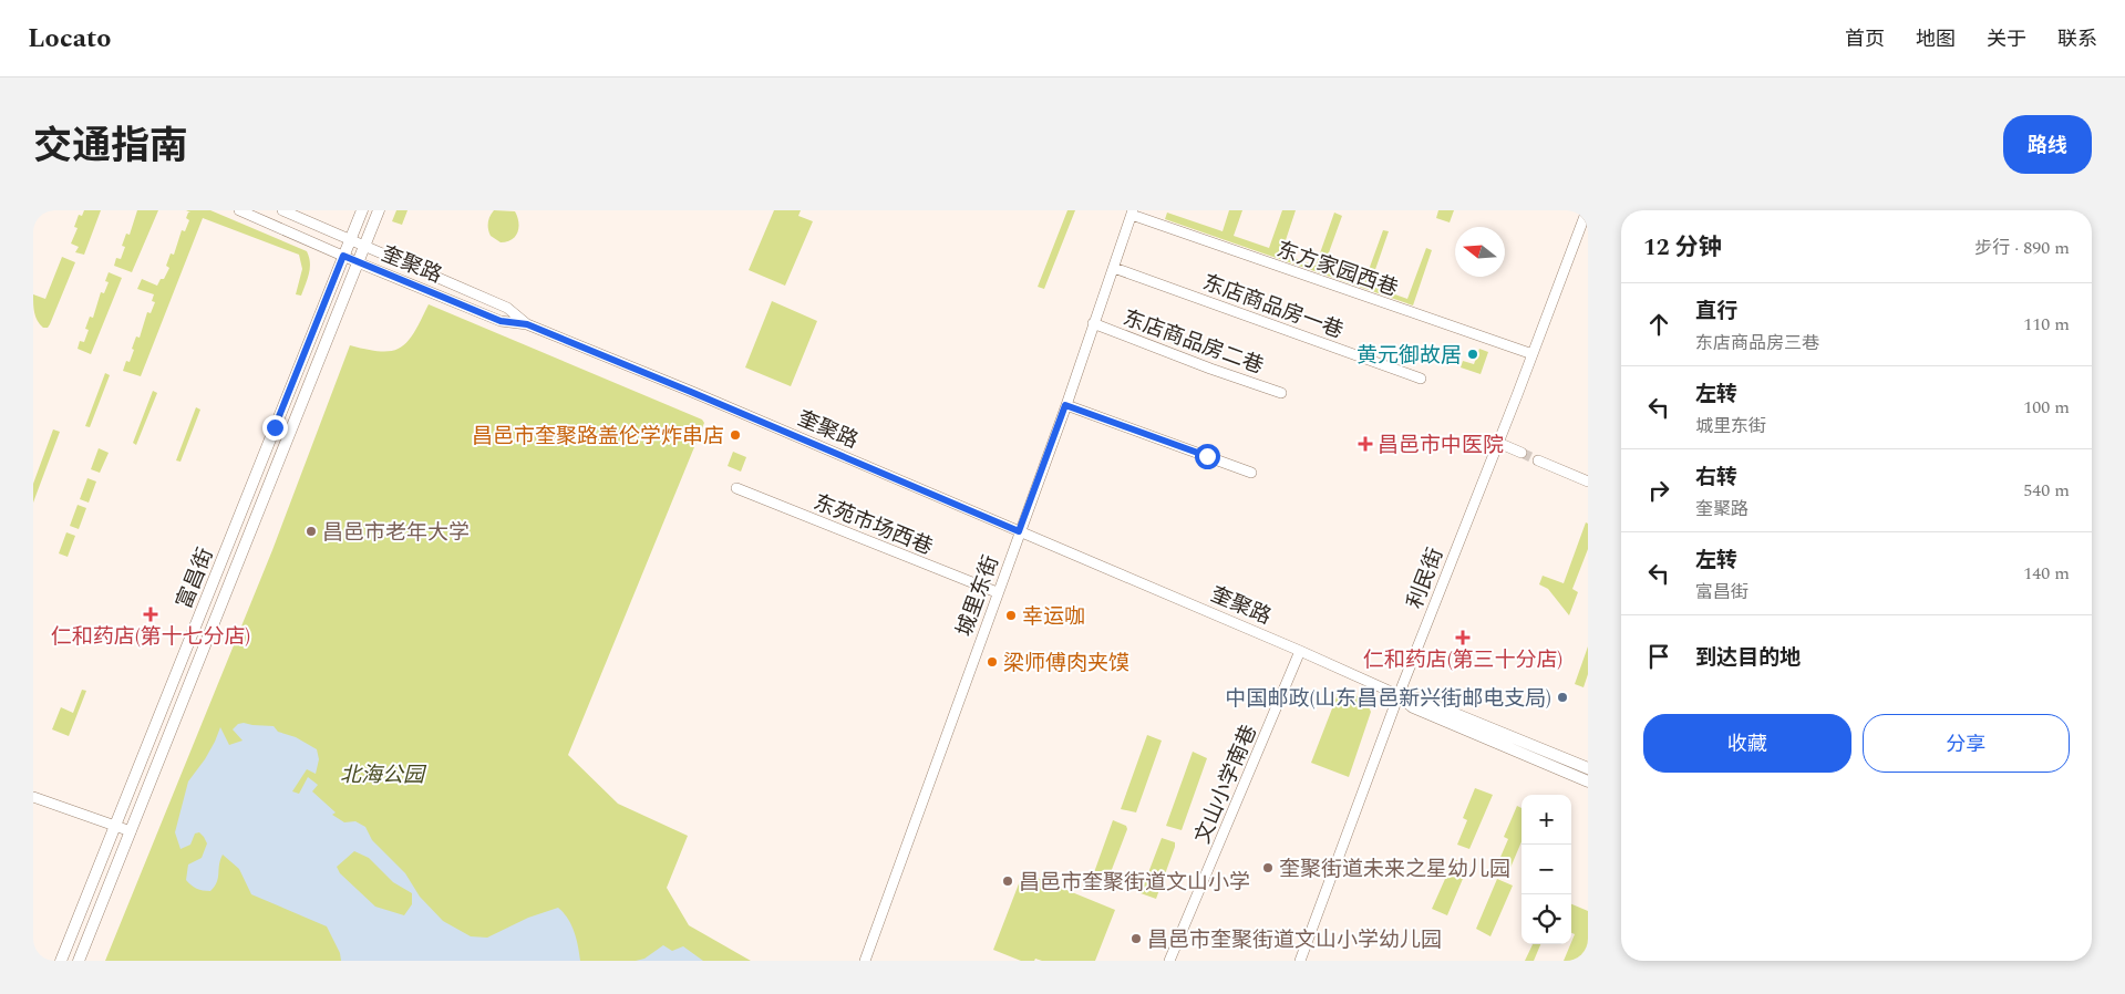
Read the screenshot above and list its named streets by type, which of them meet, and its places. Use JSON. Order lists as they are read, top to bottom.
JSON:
{
  "streets": {
    "main road": ["奎聚路", "富昌街"],
    "street": [
      "东方家园西巷",
      "东店商品房一巷",
      "东店商品房二巷",
      "东苑市场西巷",
      "利民街",
      "城里东街",
      "文山小学南巷"
    ]
  },
  "crossings": [
    ["奎聚路", "富昌街"],
    ["奎聚路", "利民街"],
    ["奎聚路", "城里东街"],
    ["奎聚路", "文山小学南巷"],
    ["东方家园西巷", "利民街"],
    ["东方家园西巷", "城里东街"],
    ["东店商品房一巷", "城里东街"],
    ["东店商品房二巷", "城里东街"],
    ["东苑市场西巷", "城里东街"]
  ],
  "parks": ["北海公园"],
  "places": {
    "other": [
      "黄元御故居",
      "昌邑市奎聚路盖伦学炸串店",
      "昌邑市老年大学",
      "幸运咖",
      "梁师傅肉夹馍",
      "中国邮政(山东昌邑新兴街邮电支局)",
      "奎聚街道未来之星幼儿园",
      "昌邑市奎聚街道文山小学",
      "昌邑市奎聚街道文山小学幼儿园"
    ],
    "health": ["昌邑市中医院", "仁和药店(第十七分店)", "仁和药店(第三十分店)"]
  },
  "north": "left",
  "page": {
    "header": "Locato",
    "nav": [
      "首页",
      "地图",
      "关于",
      "联系"
    ],
    "title": "交通指南",
    "buttons": [
      "路线",
      ["收藏", "分享"]
    ],
    "heading": ["12 分钟", "步行 · 890 m"],
    "list": [
      ["直行", "东店商品房三巷", "110 m"],
      ["左转", "城里东街", "100 m"],
      ["右转", "奎聚路", "540 m"],
      ["左转", "富昌街", "140 m"],
      "到达目的地"
    ],
    "map_buttons": ["+", "−"]
  }
}
